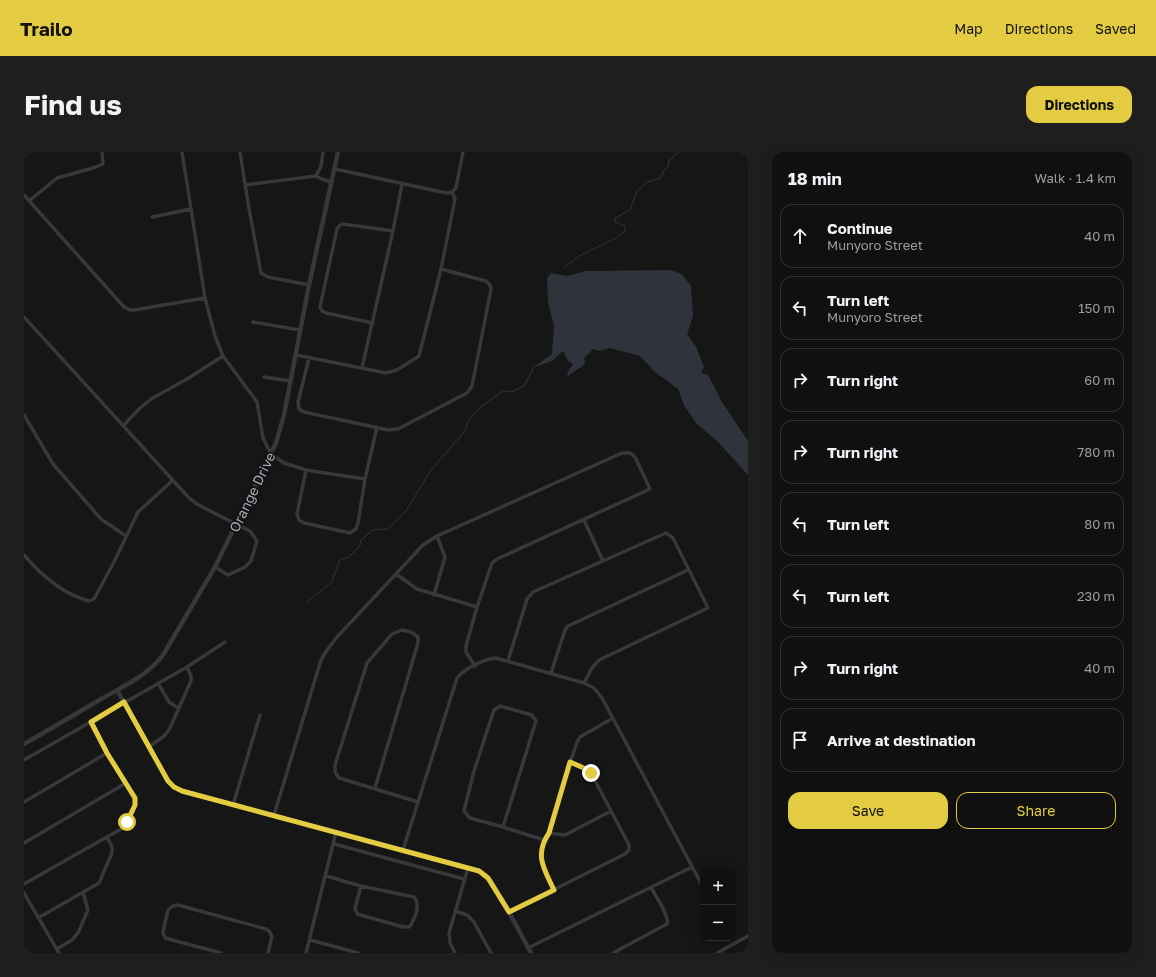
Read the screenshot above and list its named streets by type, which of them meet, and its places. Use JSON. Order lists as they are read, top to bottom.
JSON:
{
  "streets": {
    "street": ["Orange Drive"]
  },
  "page": {
    "header": "Trailo",
    "nav": ["Map", "Directions", "Saved"],
    "buttons": [
      "Directions",
      ["Save", "Share"]
    ],
    "title": "Find us",
    "heading": ["18 min", "Walk · 1.4 km"],
    "list": [
      ["Continue", "Munyoro Street", "40 m"],
      ["Turn left", "Munyoro Street", "150 m"],
      ["Turn right", "60 m"],
      ["Turn right", "780 m"],
      ["Turn left", "80 m"],
      ["Turn left", "230 m"],
      ["Turn right", "40 m"],
      "Arrive at destination"
    ],
    "map_buttons": ["+", "−"]
  }
}
